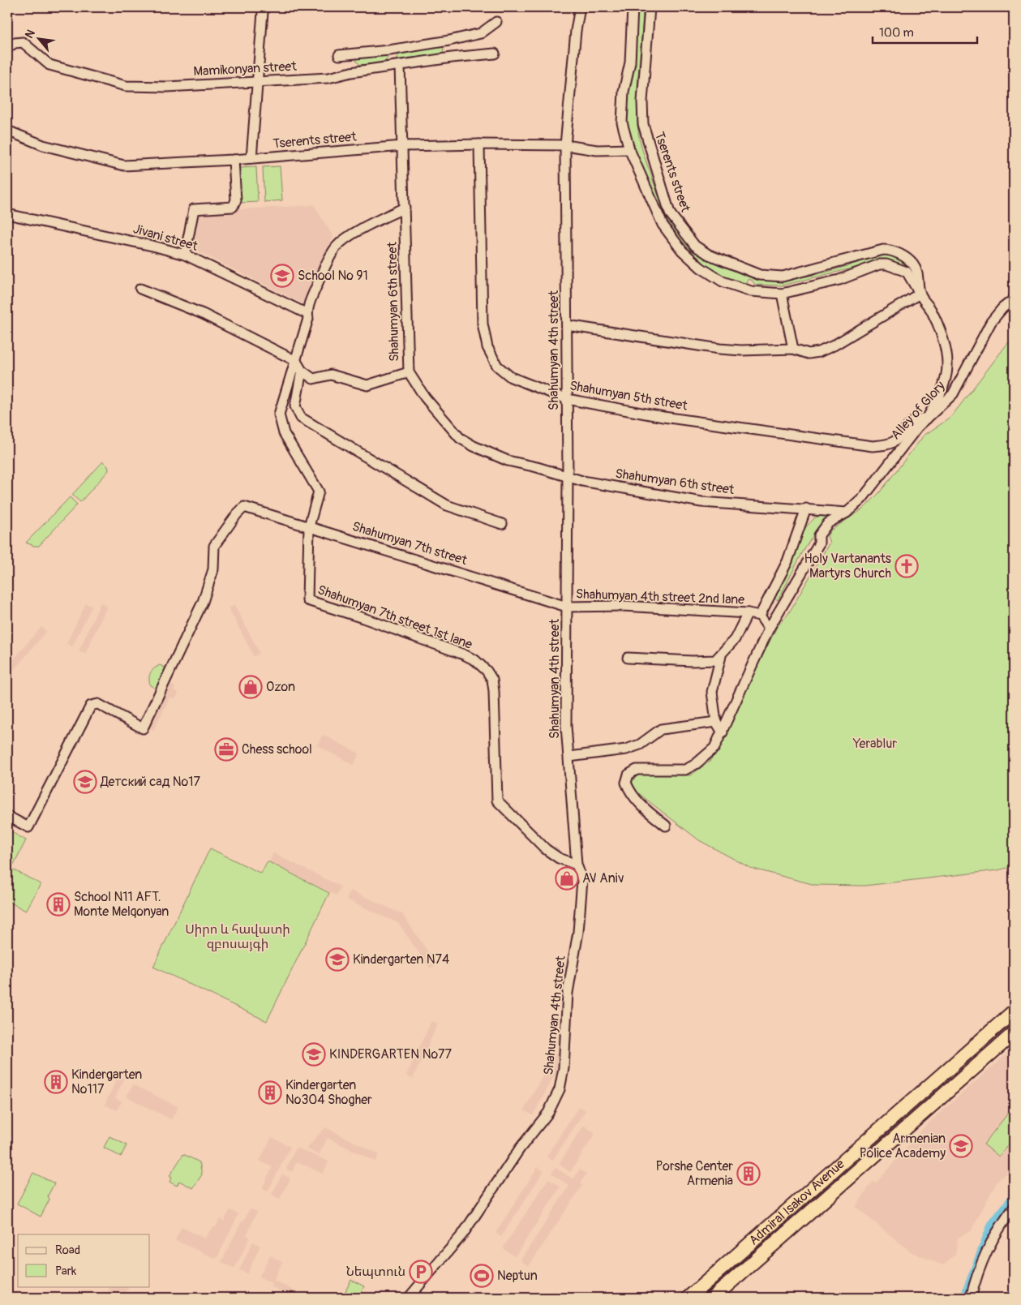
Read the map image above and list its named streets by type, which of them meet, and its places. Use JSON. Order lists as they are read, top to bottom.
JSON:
{
  "streets": {
    "highway": ["Admiral Isakov Avenue"],
    "street": [
      "Mamikonyan street",
      "Tserents street",
      "Jivani street",
      "Shahumyan 6th street",
      "Shahumyan 4th street",
      "Shahumyan 5th street",
      "Alley of Glory",
      "Shahumyan 7th street",
      "Shahumyan 4th street 2nd lane",
      "Shahumyan 7th street 1st lane"
    ]
  },
  "crossings": [
    ["Mamikonyan street", "Shahumyan 6th street"],
    ["Tserents street", "Shahumyan 6th street"],
    ["Tserents street", "Shahumyan 4th street"],
    ["Tserents street", "Shahumyan 5th street"],
    ["Tserents street", "Alley of Glory"],
    ["Jivani street", "Shahumyan 7th street 1st lane"],
    ["Shahumyan 6th street", "Shahumyan 4th street"],
    ["Shahumyan 6th street", "Alley of Glory"],
    ["Shahumyan 6th street", "Shahumyan 7th street 1st lane"],
    ["Shahumyan 4th street", "Shahumyan 5th street"],
    ["Shahumyan 4th street", "Shahumyan 7th street"],
    ["Shahumyan 4th street", "Shahumyan 4th street 2nd lane"],
    ["Shahumyan 4th street", "Shahumyan 7th street 1st lane"],
    ["Shahumyan 5th street", "Alley of Glory"],
    ["Alley of Glory", "Shahumyan 4th street 2nd lane"],
    ["Shahumyan 7th street", "Shahumyan 4th street 2nd lane"],
    ["Shahumyan 7th street", "Shahumyan 7th street 1st lane"]
  ],
  "parks": ["Yerablur", "Սիրո և հավատի զբոսայգի"],
  "places": {
    "school or university": [
      "School No 91",
      "Детский сад №17",
      "Kindergarten N74",
      "KINDERGARTEN №77",
      "Armenian Police Academy"
    ],
    "church": ["Holy Vartanants Martyrs Church"],
    "shop": ["Ozon", "AV Aniv"],
    "office": ["Chess school"],
    "building": [
      "School N11 AFT. Monte Melqonyan",
      "Kindergarten №117",
      "Kindergarten №304 Shogher",
      "Porshe Center Armenia"
    ],
    "parking": ["Նեպտուն"],
    "sports": ["Neptun"]
  },
  "legend": ["Road", "Park"],
  "scale_bar": "100 m",
  "north": "top left"
}
